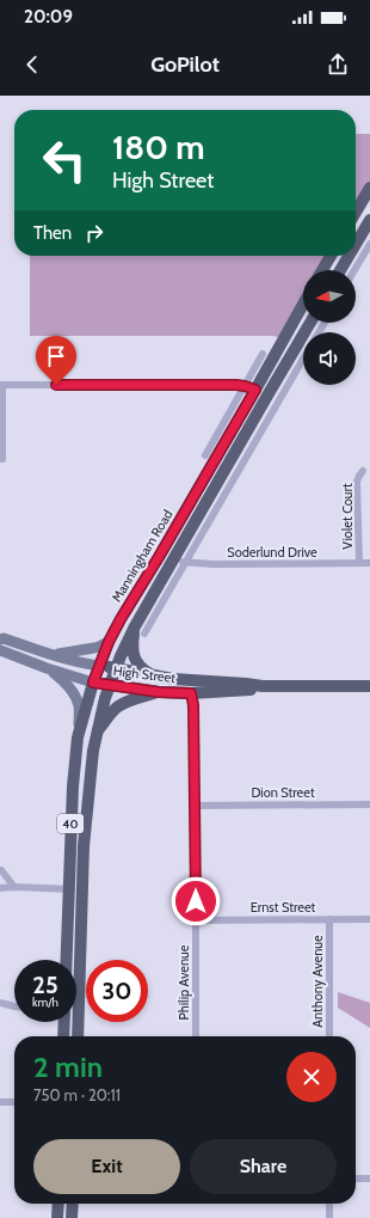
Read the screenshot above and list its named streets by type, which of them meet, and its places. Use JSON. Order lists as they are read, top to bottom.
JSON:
{
  "streets": {
    "main road": ["Manningham Road", "High Street", "40"],
    "street": [
      "Violet Court",
      "Soderlund Drive",
      "Dion Street",
      "Ernst Street",
      "Anthony Avenue",
      "Philip Avenue"
    ]
  },
  "crossings": [
    ["Violet Court", "Soderlund Drive"],
    ["Soderlund Drive", "40"],
    ["Manningham Road", "High Street"],
    ["High Street", "40"],
    ["High Street", "Philip Avenue"],
    ["Dion Street", "Philip Avenue"],
    ["Ernst Street", "Anthony Avenue"],
    ["Ernst Street", "Philip Avenue"]
  ],
  "north": "left",
  "page": {
    "status": "20:09",
    "header": "GoPilot",
    "turn": ["180 m", "High Street"],
    "then": "Then",
    "speed": "25 km/h",
    "limit": "30",
    "heading": ["2 min", "750 m · 20:11"],
    "buttons": ["Exit", "Share"]
  }
}
